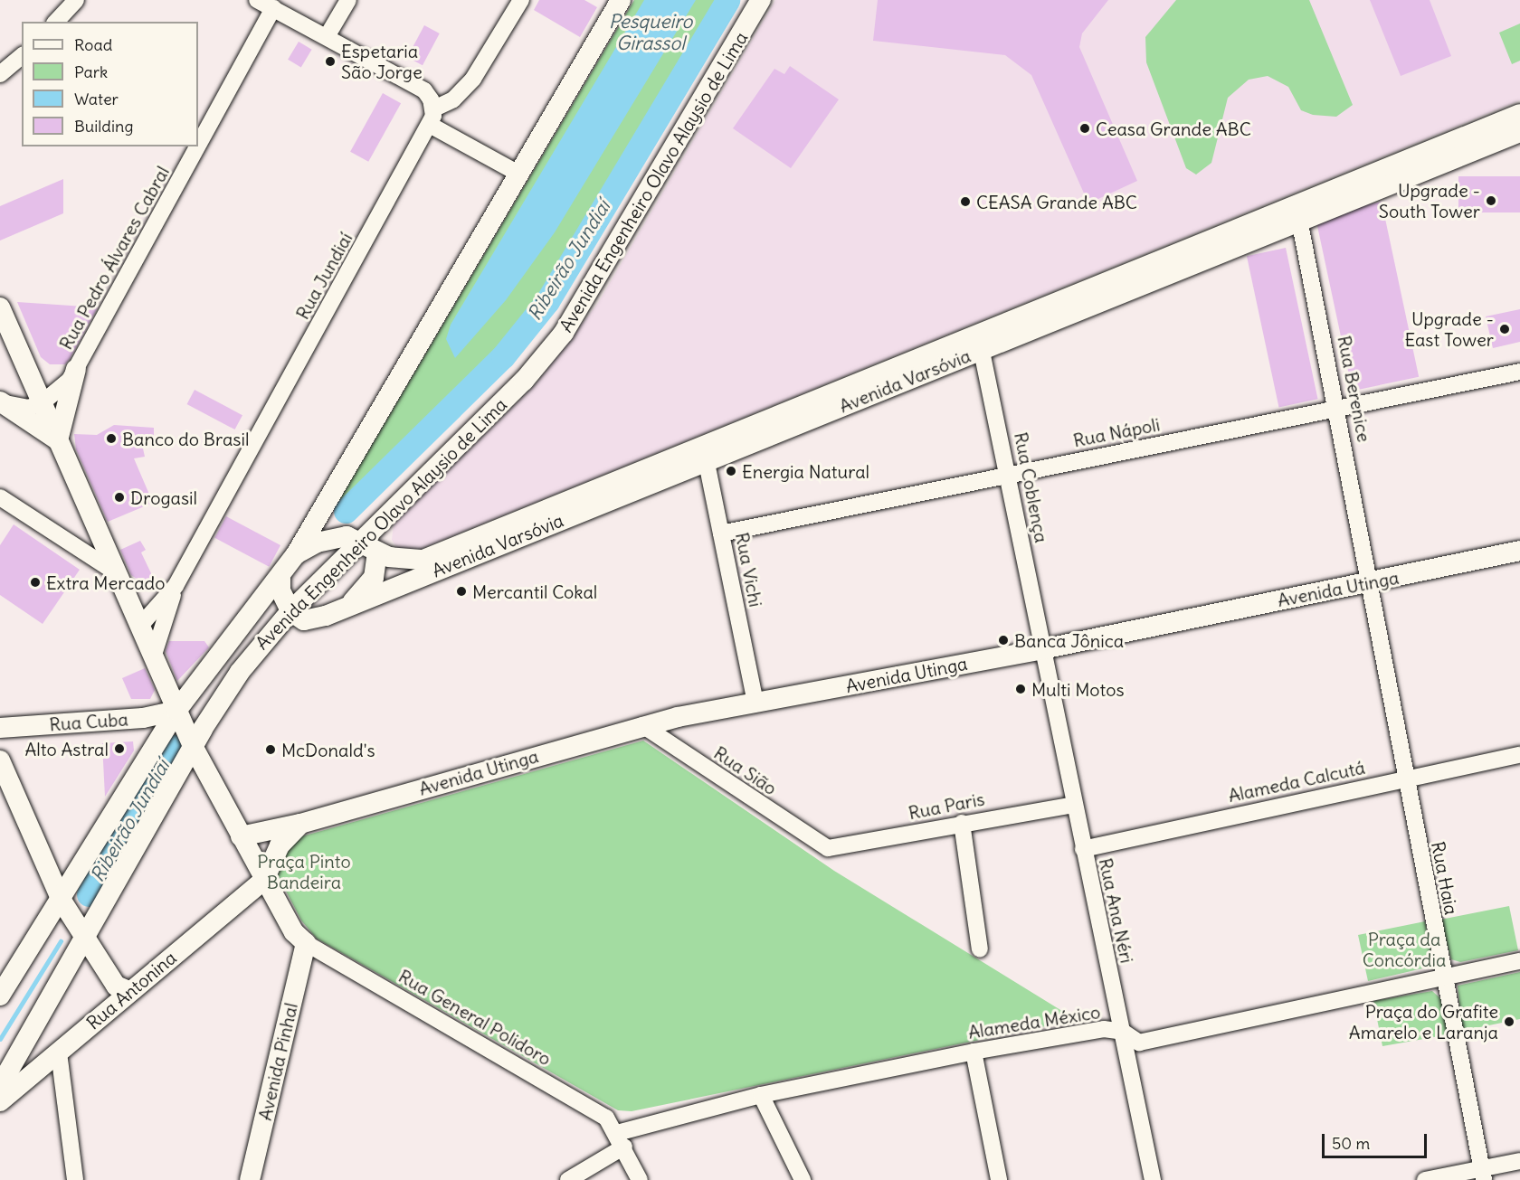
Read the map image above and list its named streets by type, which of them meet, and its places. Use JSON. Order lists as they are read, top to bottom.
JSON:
{
  "streets": {
    "main road": [
      "Avenida Engenheiro Olavo Alaysio de Lima",
      "Avenida Varsóvia",
      "Avenida Utinga",
      "Rua Cuba",
      "Rua Antonina",
      "Avenida Pinhal"
    ],
    "street": [
      "Rua Pedro Álvares Cabral",
      "Rua Jundiaí",
      "Rua Berenice",
      "Rua Nápoli",
      "Rua Coblença",
      "Rua Vichi",
      "Rua Sião",
      "Alameda Calcutá",
      "Rua Paris",
      "Rua Haia",
      "Rua Ana Néri",
      "Rua General Polidoro",
      "Alameda México"
    ]
  },
  "crossings": [
    ["Avenida Engenheiro Olavo Alaysio de Lima", "Avenida Varsóvia"],
    ["Avenida Engenheiro Olavo Alaysio de Lima", "Rua Cuba"],
    ["Avenida Varsóvia", "Rua Berenice"],
    ["Avenida Varsóvia", "Rua Coblença"],
    ["Avenida Varsóvia", "Rua Vichi"],
    ["Rua Berenice", "Rua Nápoli"],
    ["Rua Berenice", "Avenida Utinga"],
    ["Rua Berenice", "Rua Haia"],
    ["Rua Nápoli", "Rua Coblença"],
    ["Rua Nápoli", "Rua Vichi"],
    ["Rua Coblença", "Avenida Utinga"],
    ["Rua Coblença", "Rua Ana Néri"],
    ["Rua Vichi", "Avenida Utinga"],
    ["Avenida Utinga", "Rua Sião"],
    ["Avenida Utinga", "Rua Haia"],
    ["Avenida Utinga", "Rua Ana Néri"],
    ["Rua Sião", "Rua Paris"],
    ["Alameda Calcutá", "Rua Haia"],
    ["Alameda Calcutá", "Rua Ana Néri"],
    ["Rua Paris", "Rua Ana Néri"],
    ["Rua Haia", "Alameda México"],
    ["Rua Ana Néri", "Alameda México"],
    ["Rua General Polidoro", "Alameda México"],
    ["Rua General Polidoro", "Avenida Pinhal"]
  ],
  "water": ["Pesqueiro Girassol", "Ribeirão Jundiaí"],
  "parks": ["Praça Pinto Bandeira", "Praça da Concórdia"],
  "places": [
    "Espetaria São Jorge",
    "Ceasa Grande ABC",
    "Upgrade - South Tower",
    "CEASA Grande ABC",
    "Upgrade - East Tower",
    "Banco do Brasil",
    "Energia Natural",
    "Drogasil",
    "Extra Mercado",
    "Mercantil Cokal",
    "Banca Jônica",
    "Multi Motos",
    "Alto Astral",
    "McDonald's",
    "Praça do Grafite Amarelo e Laranja"
  ],
  "legend": [
    "Road",
    "Park",
    "Water",
    "Building"
  ],
  "scale_bar": "50 m"
}
